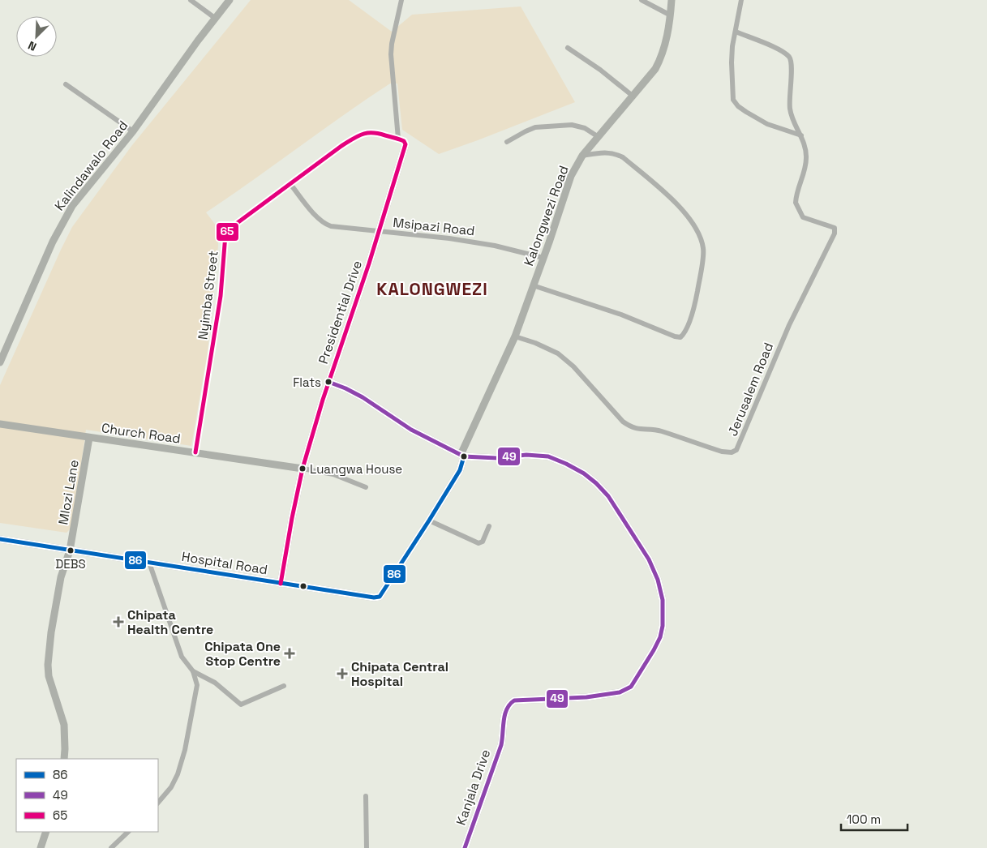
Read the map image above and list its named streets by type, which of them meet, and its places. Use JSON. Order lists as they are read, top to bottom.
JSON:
{
  "streets": {
    "street": [
      "Kalindawalo Road",
      "Kalongwezi Road",
      "Msipazi Road",
      "Nyimba Street",
      "Presidential Drive",
      "Jerusalem Road",
      "Church Road",
      "Mlozi Lane",
      "Hospital Road",
      "Kanjala Drive"
    ]
  },
  "crossings": [
    ["Kalongwezi Road", "Msipazi Road"],
    ["Kalongwezi Road", "Jerusalem Road"],
    ["Kalongwezi Road", "Hospital Road"],
    ["Kalongwezi Road", "Kanjala Drive"],
    ["Msipazi Road", "Nyimba Street"],
    ["Msipazi Road", "Presidential Drive"],
    ["Nyimba Street", "Presidential Drive"],
    ["Nyimba Street", "Church Road"],
    ["Presidential Drive", "Church Road"],
    ["Presidential Drive", "Hospital Road"],
    ["Presidential Drive", "Kanjala Drive"],
    ["Church Road", "Mlozi Lane"],
    ["Mlozi Lane", "Hospital Road"],
    ["Hospital Road", "Kanjala Drive"]
  ],
  "districts": ["KALONGWEZI"],
  "places": {
    "other": ["Flats", "Luangwa House", "DEBS"],
    "health": ["Chipata Health Centre", "Chipata One Stop Centre", "Chipata Central Hospital"]
  },
  "lines": ["transit line 65", "transit line 49", "transit line 86"],
  "legend": ["86", "49", "65"],
  "scale_bar": "100 m",
  "north": "bottom left"
}
